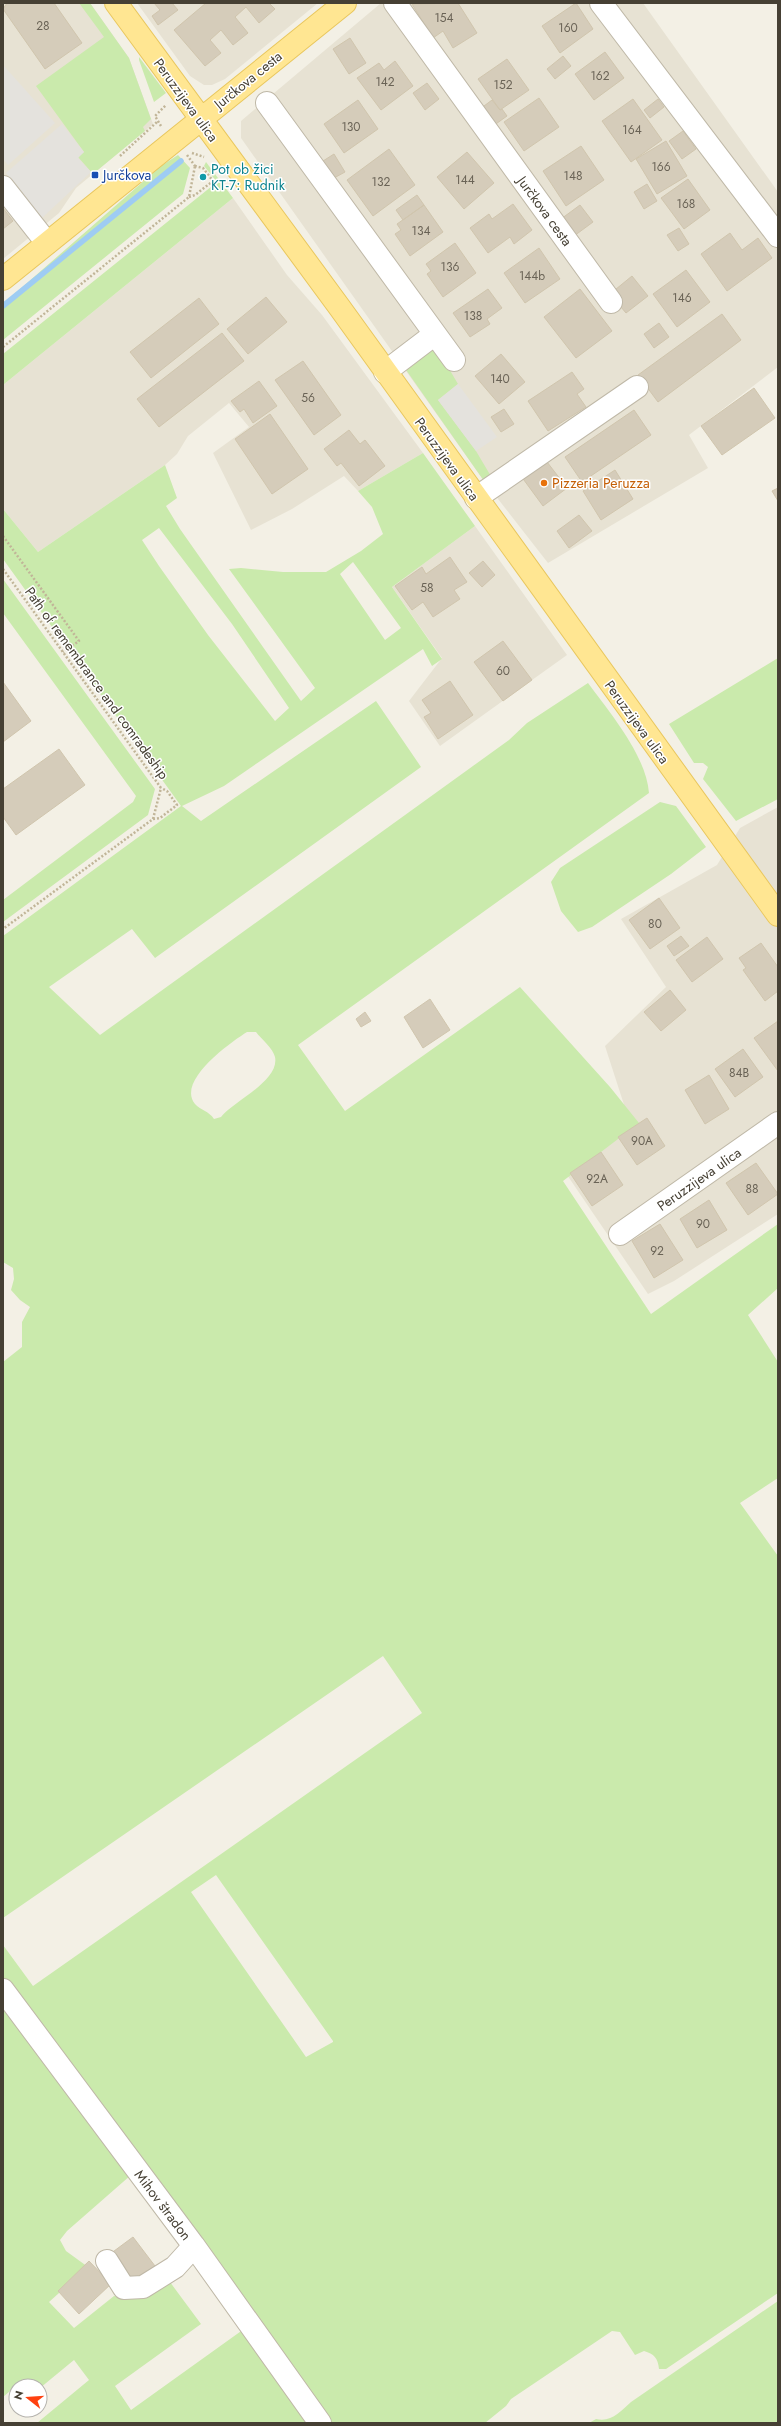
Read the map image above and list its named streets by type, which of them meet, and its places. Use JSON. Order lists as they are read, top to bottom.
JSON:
{
  "streets": {
    "main road": ["Jurčkova cesta", "Peruzzijeva ulica"],
    "street": ["Mihov štradon"],
    "path": ["Path of remembrance and comradeship"]
  },
  "crossings": [
    ["Jurčkova cesta", "Peruzzijeva ulica"]
  ],
  "places": {
    "transit": ["Jurčkova"],
    "other": ["Pot ob žici KT-7: Rudnik", "Pizzeria Peruzza"]
  },
  "house_numbers": [
    "154",
    "28",
    "160",
    "162",
    "142",
    "152",
    "130",
    "164",
    "166",
    "148",
    "144",
    "132",
    "168",
    "134",
    "136",
    "144b",
    "146",
    "138",
    "140",
    "56",
    "58",
    "60",
    "80",
    "84B",
    "90A",
    "92A",
    "88",
    "90",
    "92"
  ],
  "north": "left"
}
